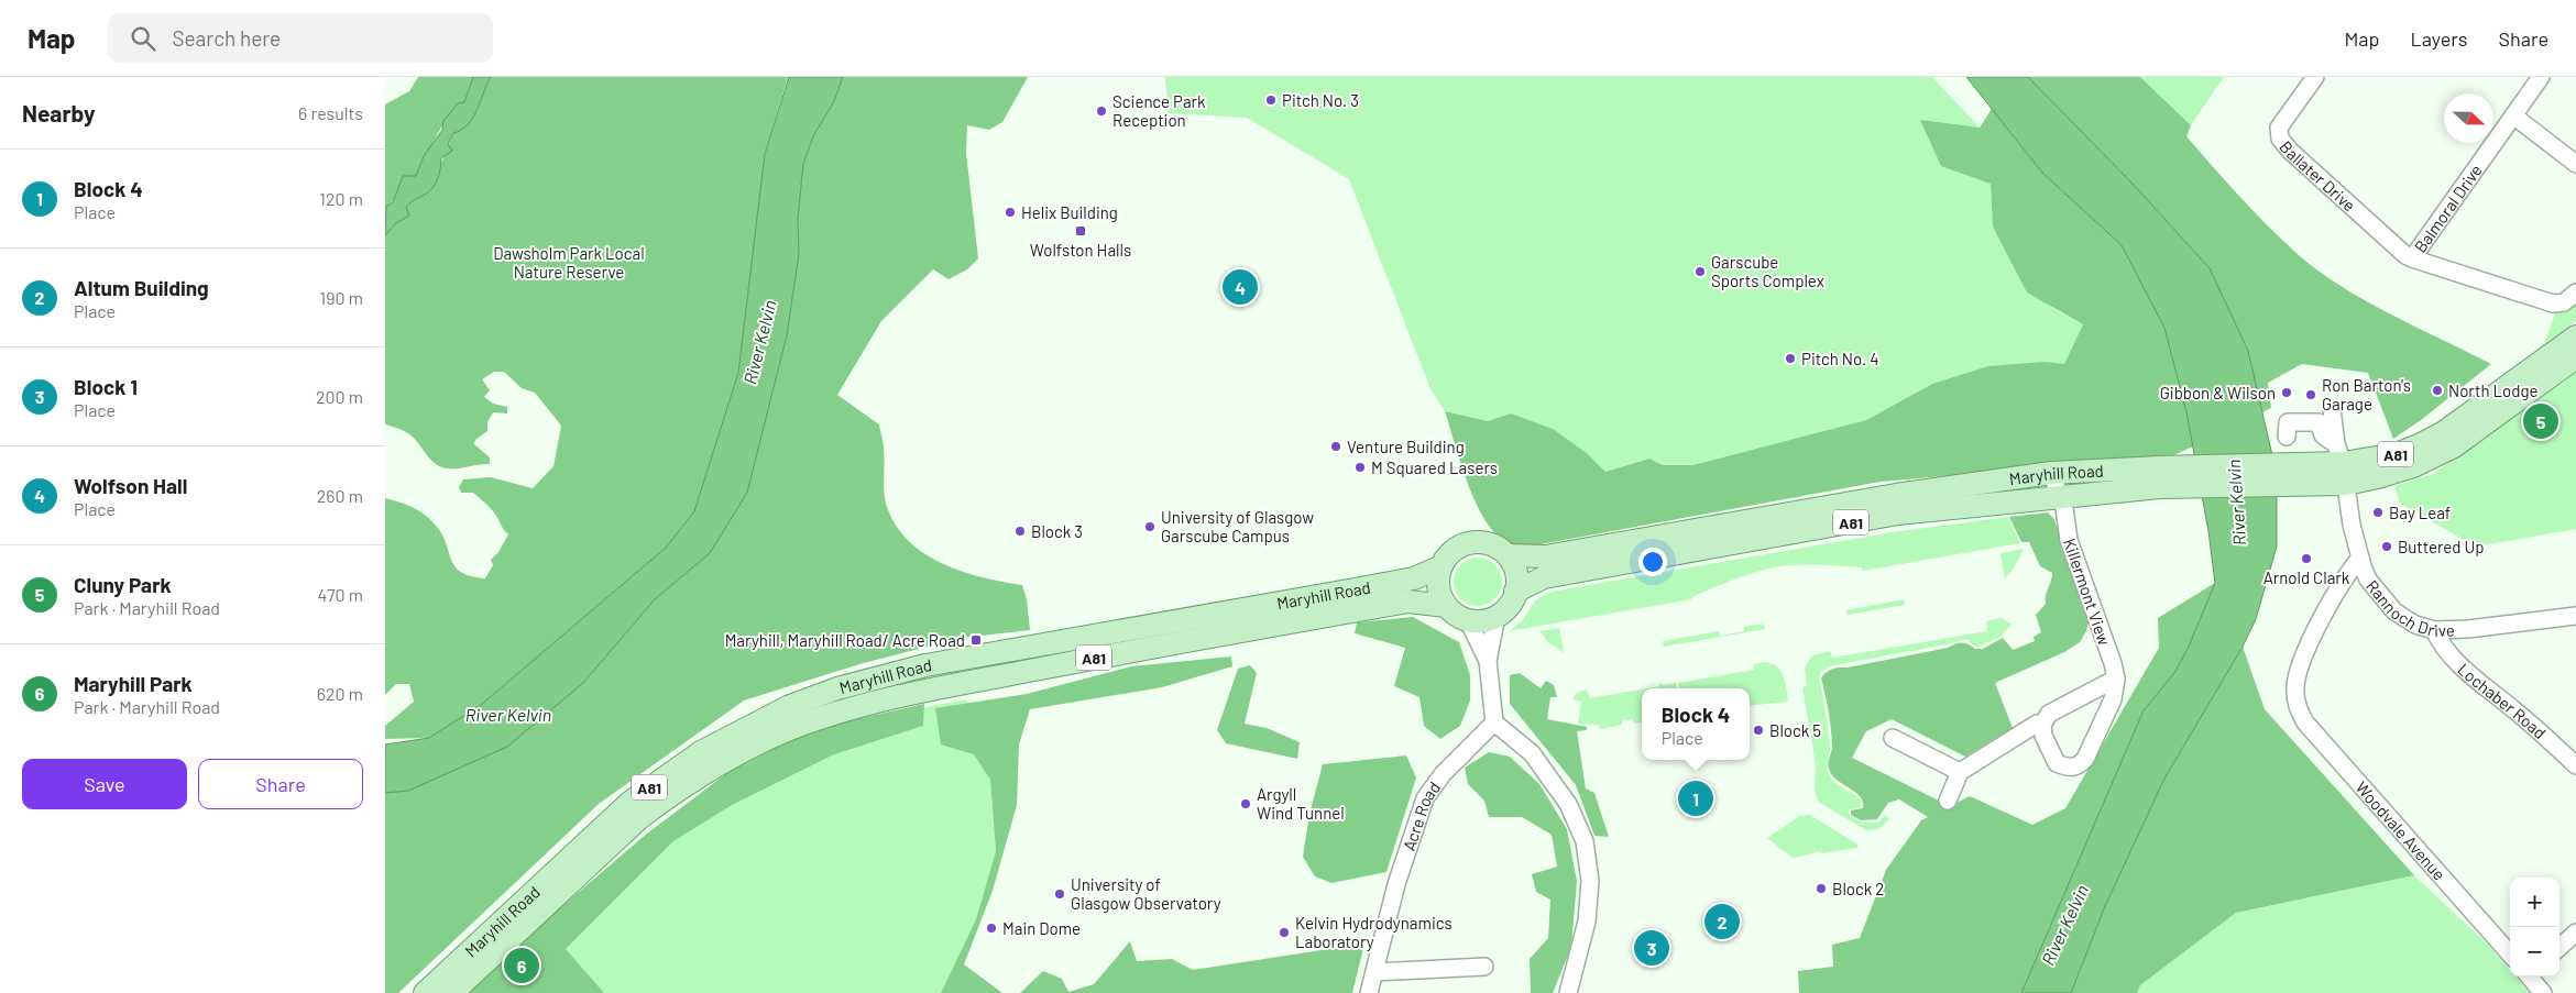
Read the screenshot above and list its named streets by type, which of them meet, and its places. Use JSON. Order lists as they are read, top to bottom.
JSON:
{
  "streets": {
    "main road": ["A81", "Maryhill Road"],
    "street": [
      "Ballater Drive",
      "Balmoral Drive",
      "Killermont View",
      "Rannoch Drive",
      "Lochaber Road",
      "Acre Road",
      "Woodvale Avenue"
    ]
  },
  "crossings": [
    ["Ballater Drive", "Balmoral Drive"],
    ["A81", "Maryhill Road"],
    ["Maryhill Road", "Killermont View"],
    ["Maryhill Road", "Rannoch Drive"],
    ["Rannoch Drive", "Lochaber Road"],
    ["Rannoch Drive", "Woodvale Avenue"]
  ],
  "water": ["River Kelvin"],
  "parks": ["Dawsholm Park Local Nature Reserve"],
  "places": {
    "other": [
      "Pitch No. 3",
      "Science Park Reception",
      "Helix Building",
      "Garscube Sports Complex",
      "Pitch No. 4",
      "North Lodge",
      "Gibbon & Wilson",
      "Ron Barton's Garage",
      "Venture Building",
      "M Squared Lasers",
      "Bay Leaf",
      "University of Glasgow Garscube Campus",
      "Block 3",
      "Buttered Up",
      "Arnold Clark",
      "Block 5",
      "Argyll Wind Tunnel",
      "Block 2",
      "University of Glasgow Observatory",
      "Main Dome",
      "Kelvin Hydrodynamics Laboratory"
    ],
    "transit": ["Wolfston Halls", "Maryhill, Maryhill Road/ Acre Road"]
  },
  "north": "right",
  "page": {
    "header": "Map",
    "search": "Search here",
    "nav": ["Map", "Layers", "Share"],
    "heading": ["Nearby", "6 results"],
    "list": [
      {
        "mark": "1",
        "name": "Block 4",
        "note": "Place",
        "value": "120 m"
      },
      {
        "mark": "2",
        "name": "Altum Building",
        "note": "Place",
        "value": "190 m"
      },
      {
        "mark": "3",
        "name": "Block 1",
        "note": "Place",
        "value": "200 m"
      },
      {
        "mark": "4",
        "name": "Wolfson Hall",
        "note": "Place",
        "value": "260 m"
      },
      {
        "mark": "5",
        "name": "Cluny Park",
        "note": "Park · Maryhill Road",
        "value": "470 m"
      },
      {
        "mark": "6",
        "name": "Maryhill Park",
        "note": "Park · Maryhill Road",
        "value": "620 m"
      }
    ],
    "pins": [
      "4",
      "5",
      "1",
      "2",
      "3",
      "6"
    ],
    "popup": ["Block 4", "Place"],
    "buttons": ["Save", "Share"],
    "map_buttons": ["+", "−"]
  }
}
